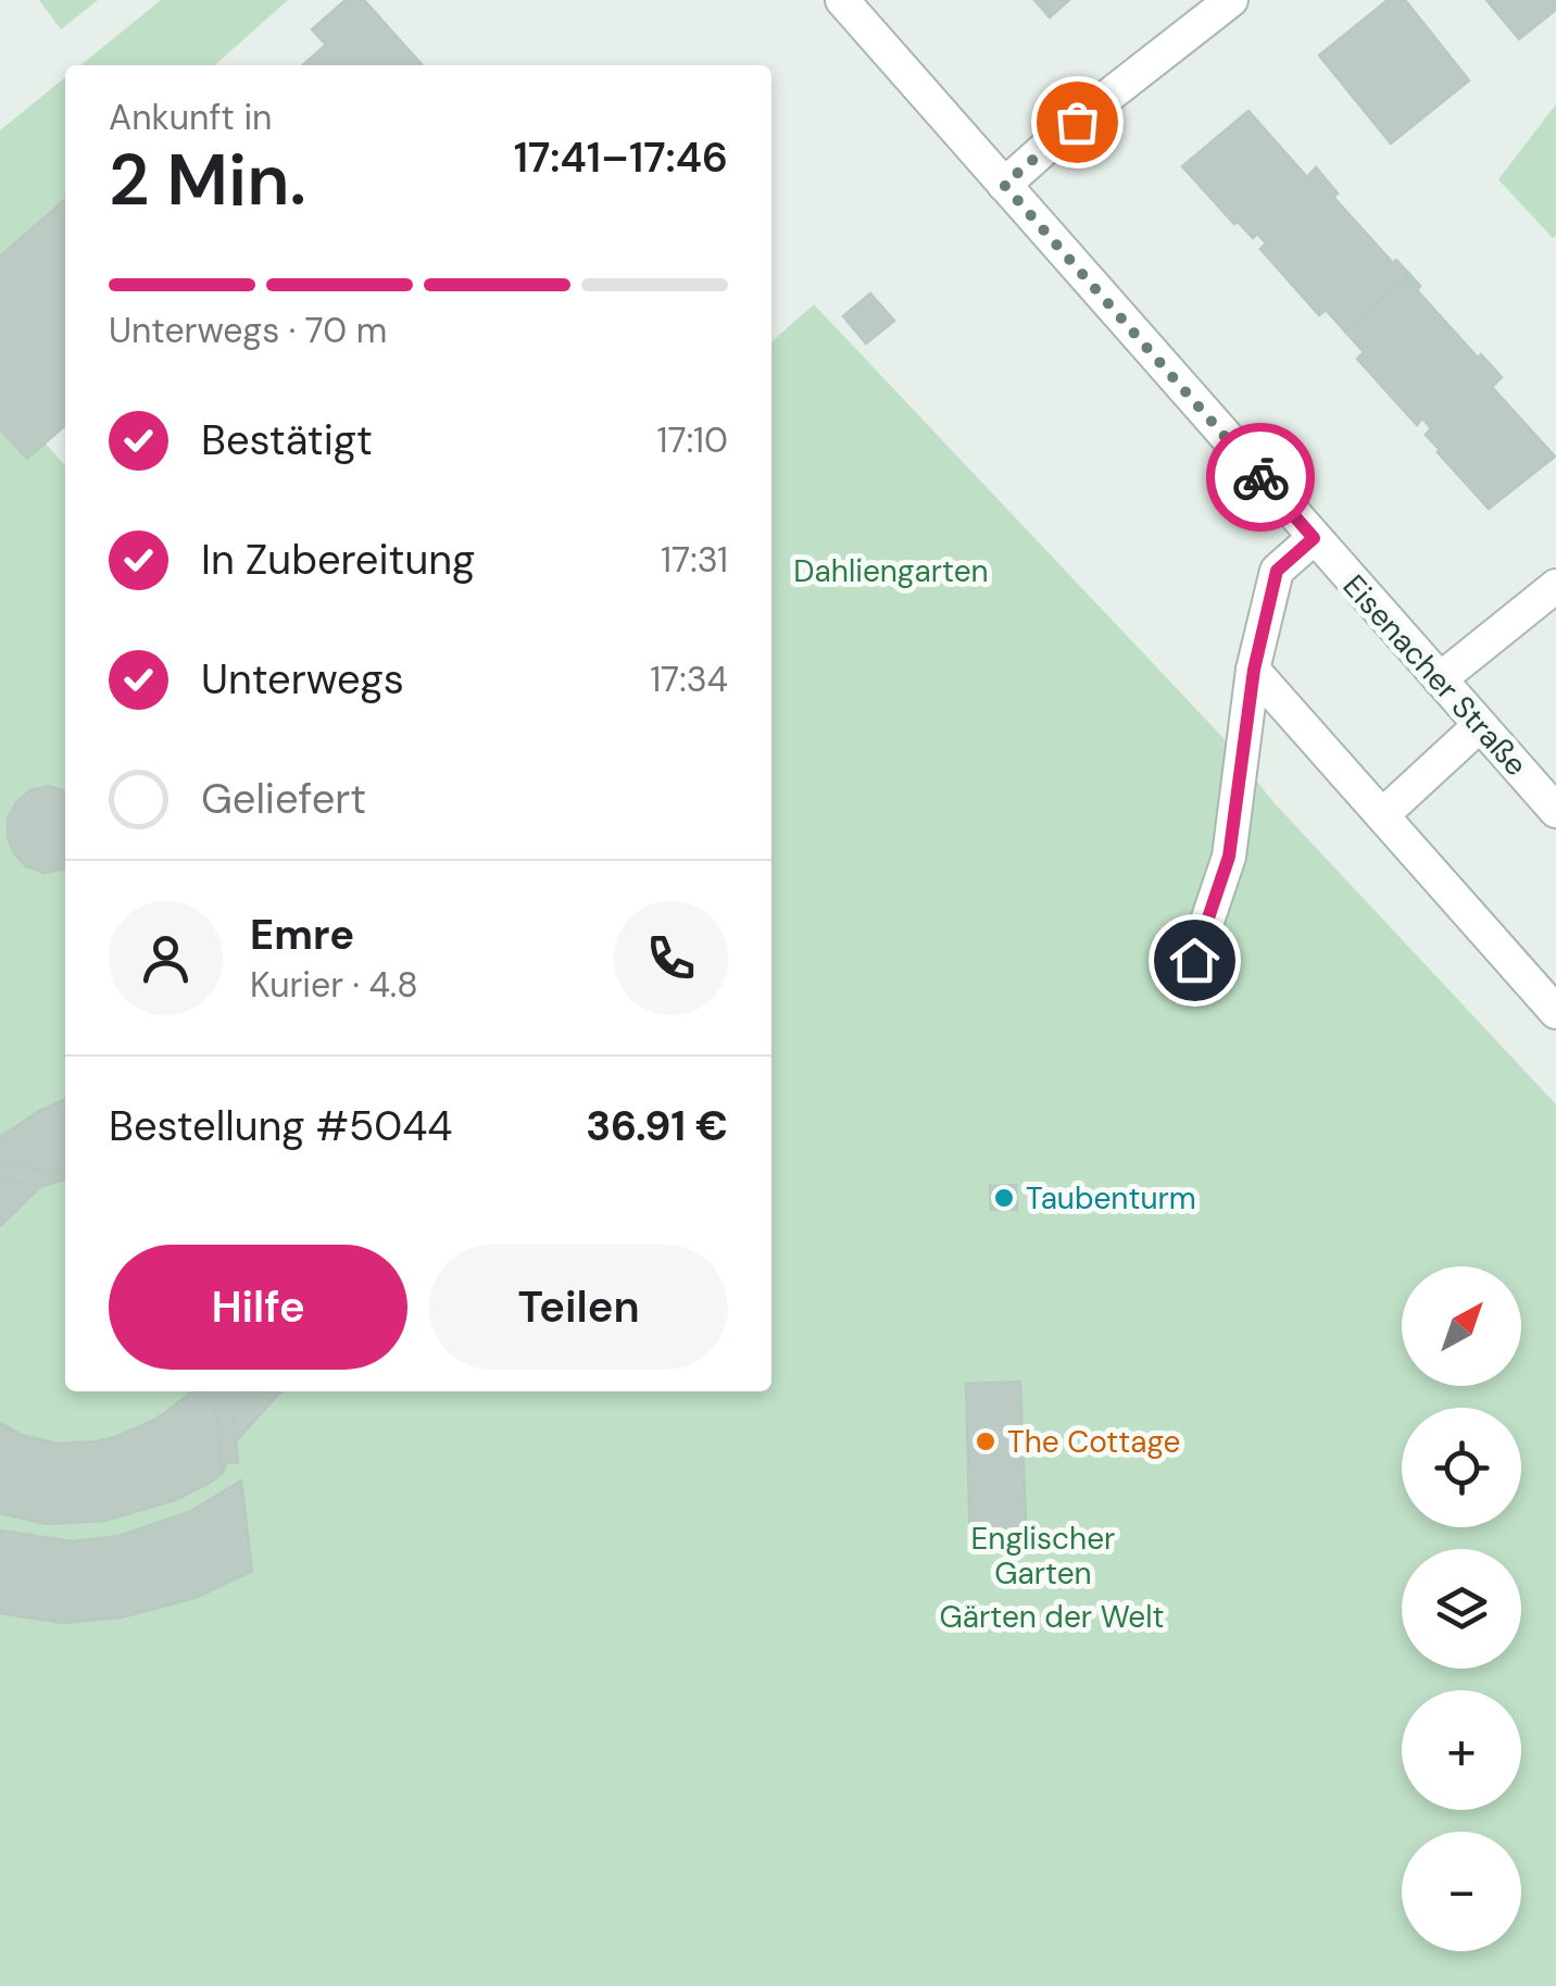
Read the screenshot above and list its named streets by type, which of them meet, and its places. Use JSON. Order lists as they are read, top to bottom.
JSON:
{
  "streets": {
    "street": ["Eisenacher Straße"]
  },
  "parks": ["Dahliengarten", "Englischer Garten", "Gärten der Welt"],
  "places": ["Taubenturm", "The Cottage"],
  "north": "top right",
  "page": {
    "heading": ["2 Min.", "Ankunft in", "17:41–17:46"],
    "panel": [
      "Emre",
      "Kurier · 4.8",
      "Bestellung #5044",
      "36.91 €"
    ],
    "bar": "Unterwegs · 70 m",
    "list": [
      ["Bestätigt", "17:10"],
      ["In Zubereitung", "17:31"],
      ["Unterwegs", "17:34"],
      "Geliefert"
    ],
    "buttons": ["Hilfe", "Teilen"],
    "map_buttons": ["+", "−"]
  }
}
